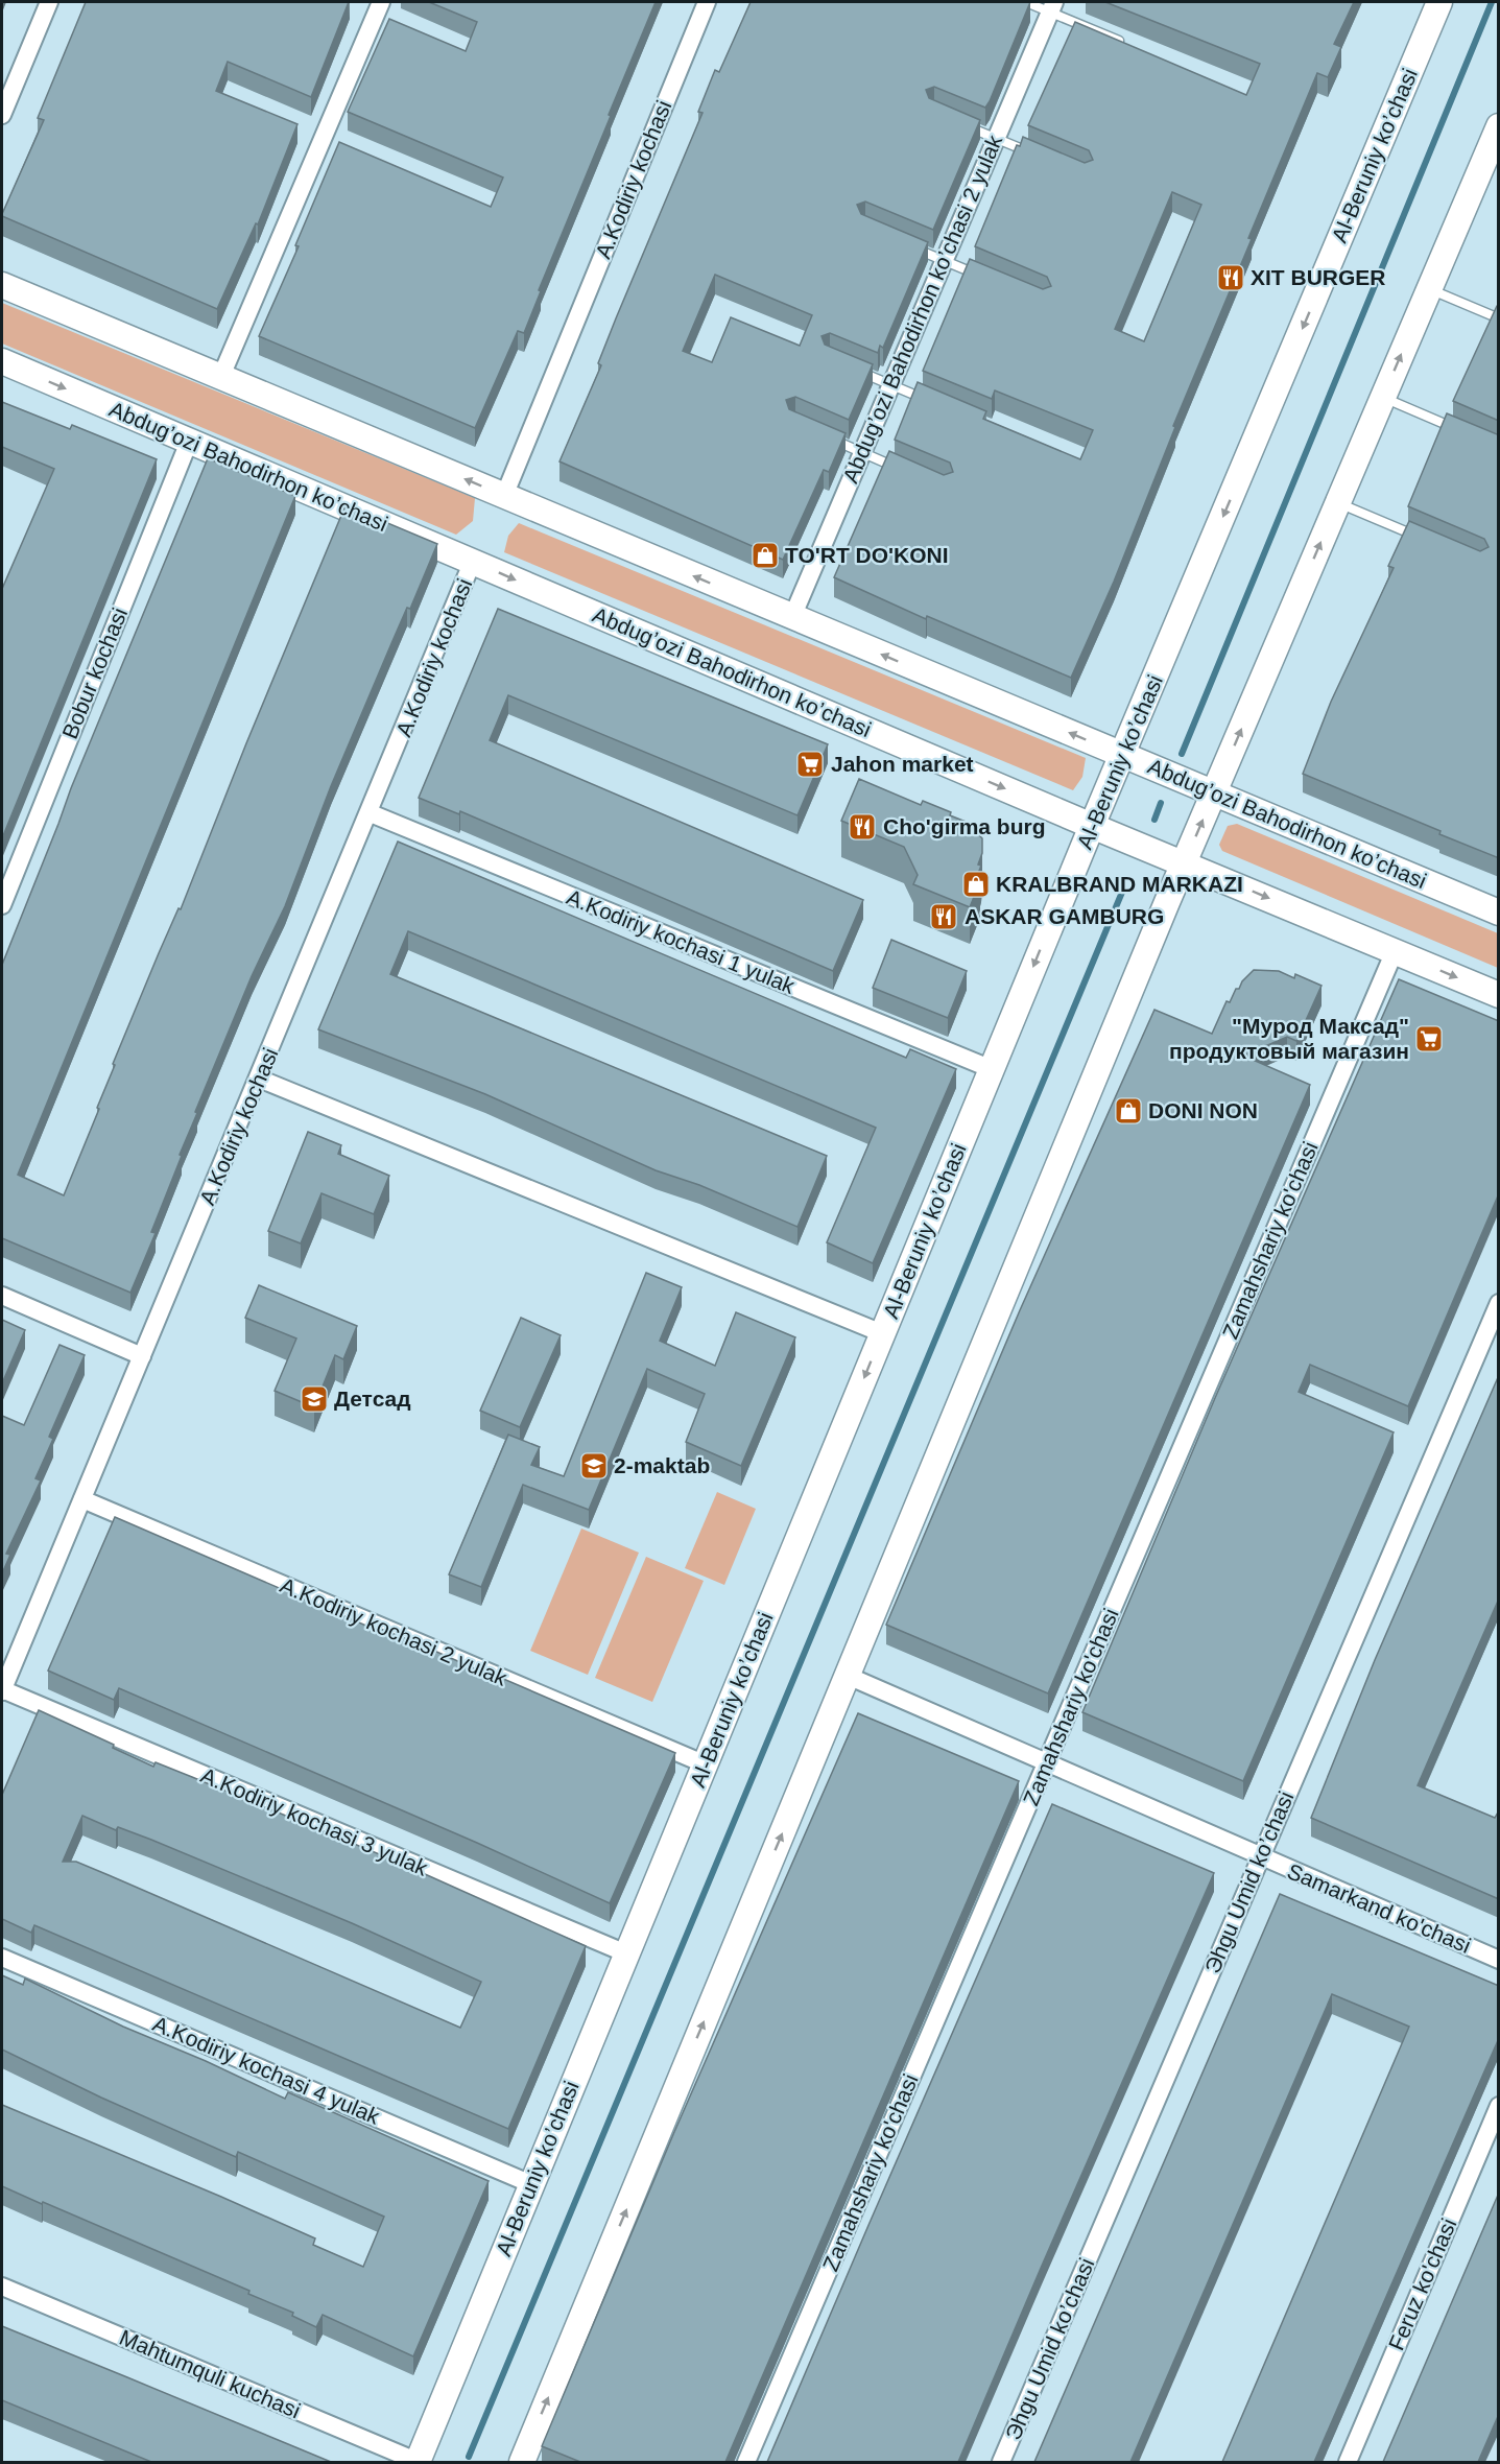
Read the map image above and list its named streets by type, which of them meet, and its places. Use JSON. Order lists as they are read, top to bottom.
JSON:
{
  "streets": {
    "main road": ["Al-Beruniy ko’chasi", "Abdug’ozi Bahodirhon ko’chasi"],
    "street": [
      "A.Kodiriy kochasi",
      "Abdug’ozi Bahodirhon ko’chasi 2 yulak",
      "Bobur kochasi",
      "A.Kodiriy kochasi 1 yulak",
      "Zamahshariy ko'chasi",
      "A.Kodiriy kochasi 2 yulak",
      "A.Kodiriy kochasi 3 yulak",
      "Эhgu Umid ko’chasi",
      "Samarkand ko'chasi",
      "A.Kodiriy kochasi 4 yulak",
      "Feruz ko'chasi",
      "Mahtumquli kuchasi"
    ]
  },
  "crossings": [
    ["Al-Beruniy ko’chasi", "Abdug’ozi Bahodirhon ko’chasi"],
    ["Al-Beruniy ko’chasi", "A.Kodiriy kochasi 1 yulak"],
    ["Al-Beruniy ko’chasi", "A.Kodiriy kochasi 2 yulak"],
    ["Al-Beruniy ko’chasi", "A.Kodiriy kochasi 3 yulak"],
    ["Al-Beruniy ko’chasi", "A.Kodiriy kochasi 4 yulak"],
    ["Al-Beruniy ko’chasi", "Mahtumquli kuchasi"],
    ["A.Kodiriy kochasi", "Abdug’ozi Bahodirhon ko’chasi"],
    ["A.Kodiriy kochasi", "A.Kodiriy kochasi 1 yulak"],
    ["A.Kodiriy kochasi", "A.Kodiriy kochasi 2 yulak"],
    ["A.Kodiriy kochasi", "A.Kodiriy kochasi 3 yulak"],
    ["Abdug’ozi Bahodirhon ko’chasi 2 yulak", "Abdug’ozi Bahodirhon ko’chasi"],
    ["Abdug’ozi Bahodirhon ko’chasi", "Bobur kochasi"],
    ["Abdug’ozi Bahodirhon ko’chasi", "Zamahshariy ko'chasi"],
    ["Zamahshariy ko'chasi", "Samarkand ko'chasi"],
    ["Эhgu Umid ko’chasi", "Samarkand ko'chasi"]
  ],
  "places": {
    "restaurant": ["XIT BURGER", "Cho'girma burg", "ASKAR GAMBURG"],
    "shop": ["TO'RT DO'KONI", "KRALBRAND MARKAZI", "DONI NON"],
    "supermarket": ["Jahon market", "\"Мурод Максад\" продуктовый магазин"],
    "school or university": ["Детсад", "2-maktab"]
  }
}
